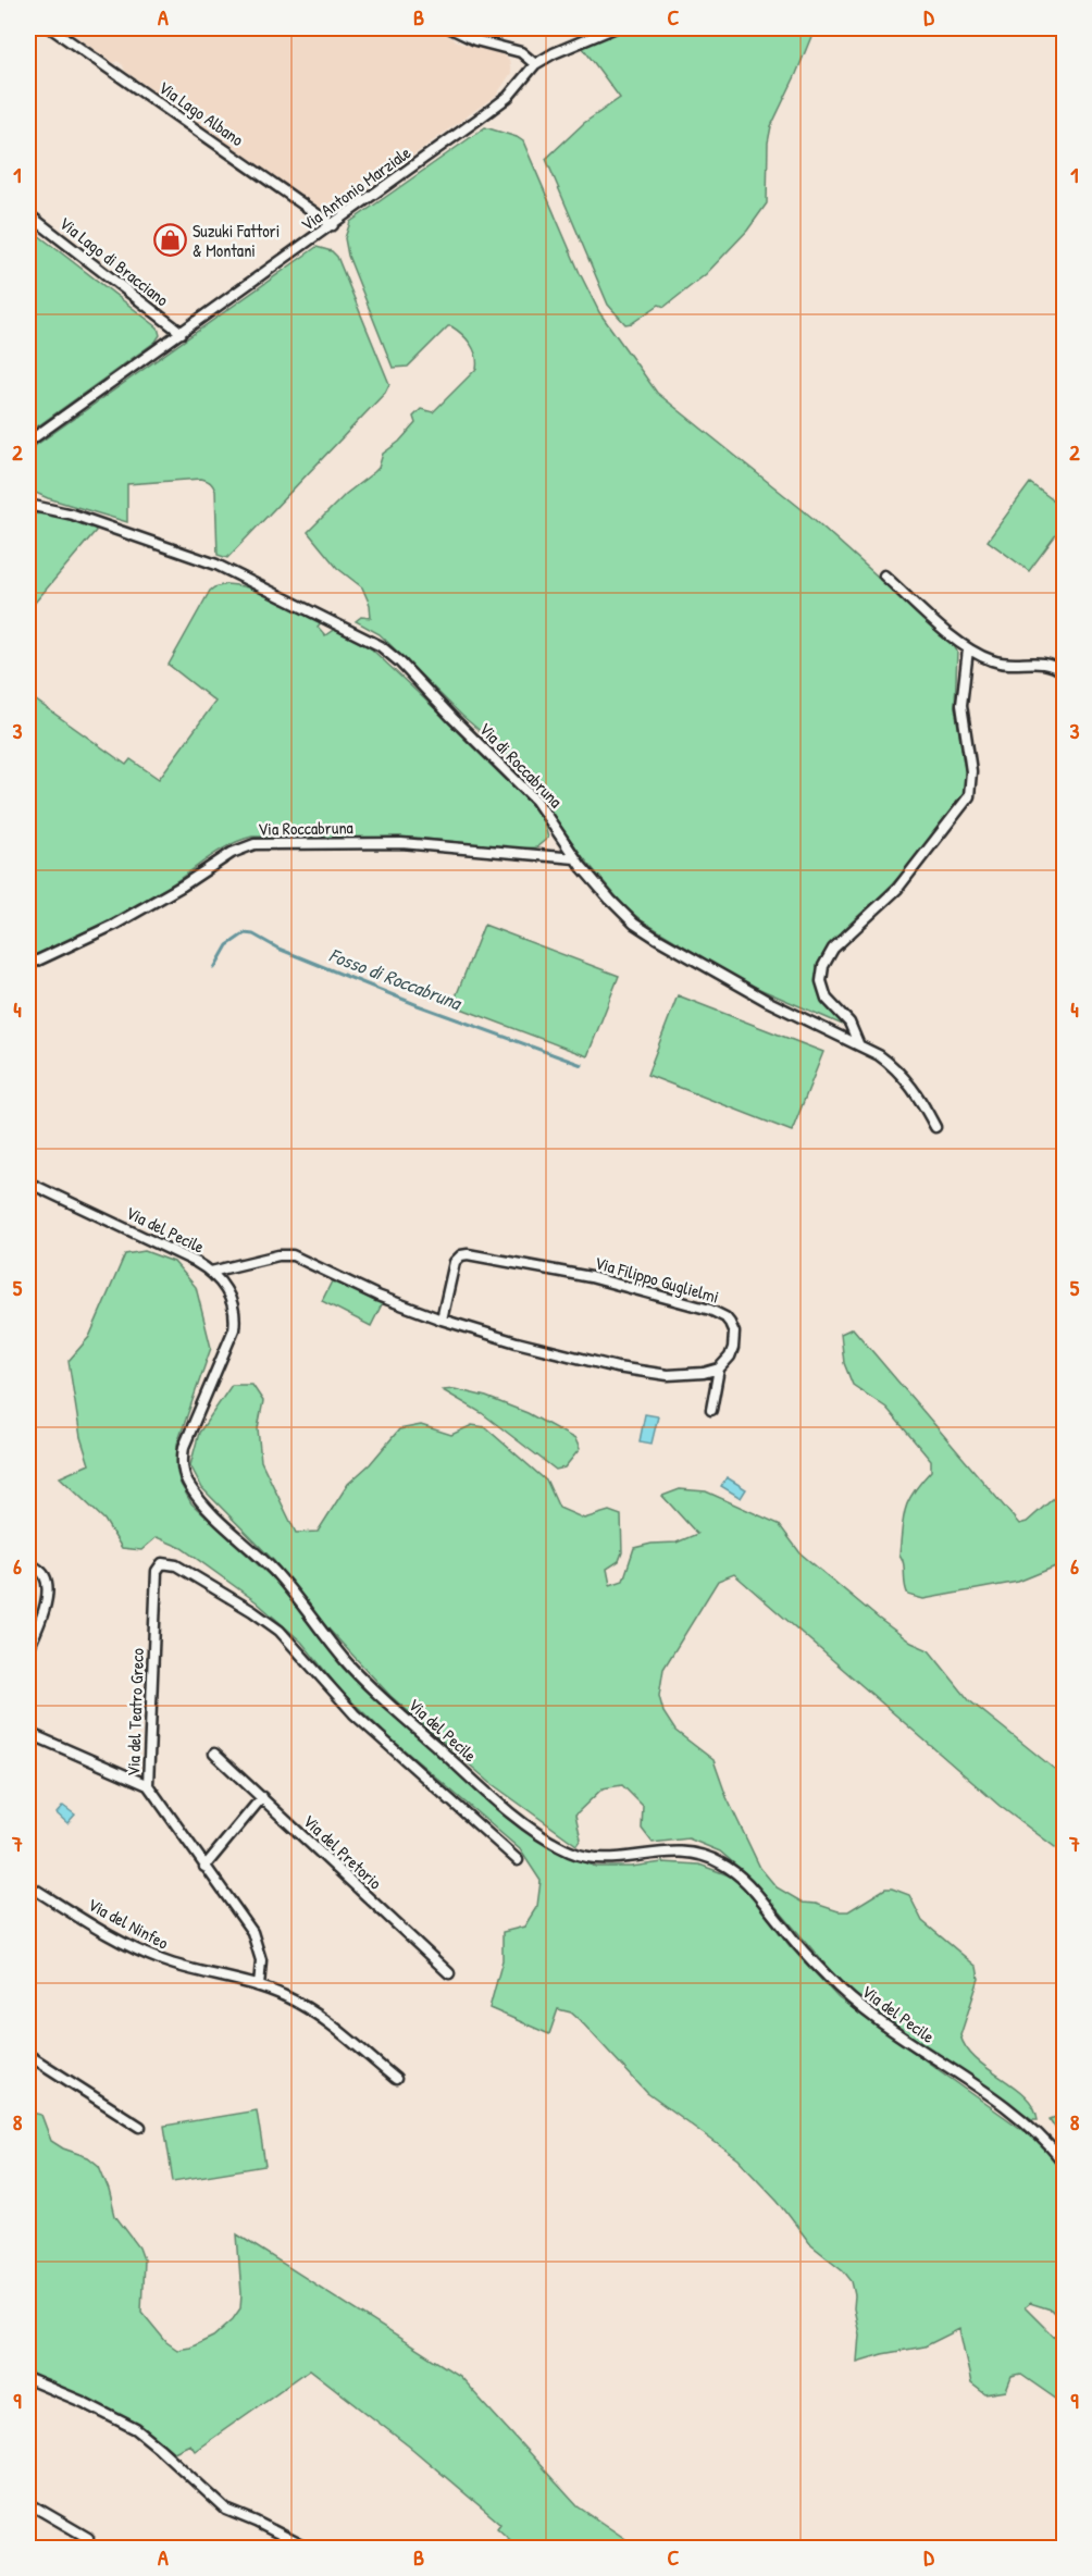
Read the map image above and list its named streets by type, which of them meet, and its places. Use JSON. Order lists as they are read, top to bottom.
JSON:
{
  "streets": {
    "street": [
      "Via Lago Albano",
      "Via Antonio Marziale",
      "Via Lago di Bracciano",
      "Via di Roccabruna",
      "Via Roccabruna",
      "Via del Pecile",
      "Via Filippo Guglielmi",
      "Via del Teatro Greco",
      "Via del Pretorio",
      "Via del Ninfeo"
    ]
  },
  "crossings": [
    ["Via Lago Albano", "Via Antonio Marziale"],
    ["Via Antonio Marziale", "Via Lago di Bracciano"],
    ["Via di Roccabruna", "Via Roccabruna"],
    ["Via del Teatro Greco", "Via del Ninfeo"]
  ],
  "water": ["Fosso di Roccabruna"],
  "places": {
    "shop": ["Suzuki Fattori & Montani"]
  },
  "grid": {
    "columns": [
      "A",
      "B",
      "C",
      "D"
    ],
    "rows": [
      "1",
      "2",
      "3",
      "4",
      "5",
      "6",
      "7",
      "8",
      "9"
    ]
  }
}
